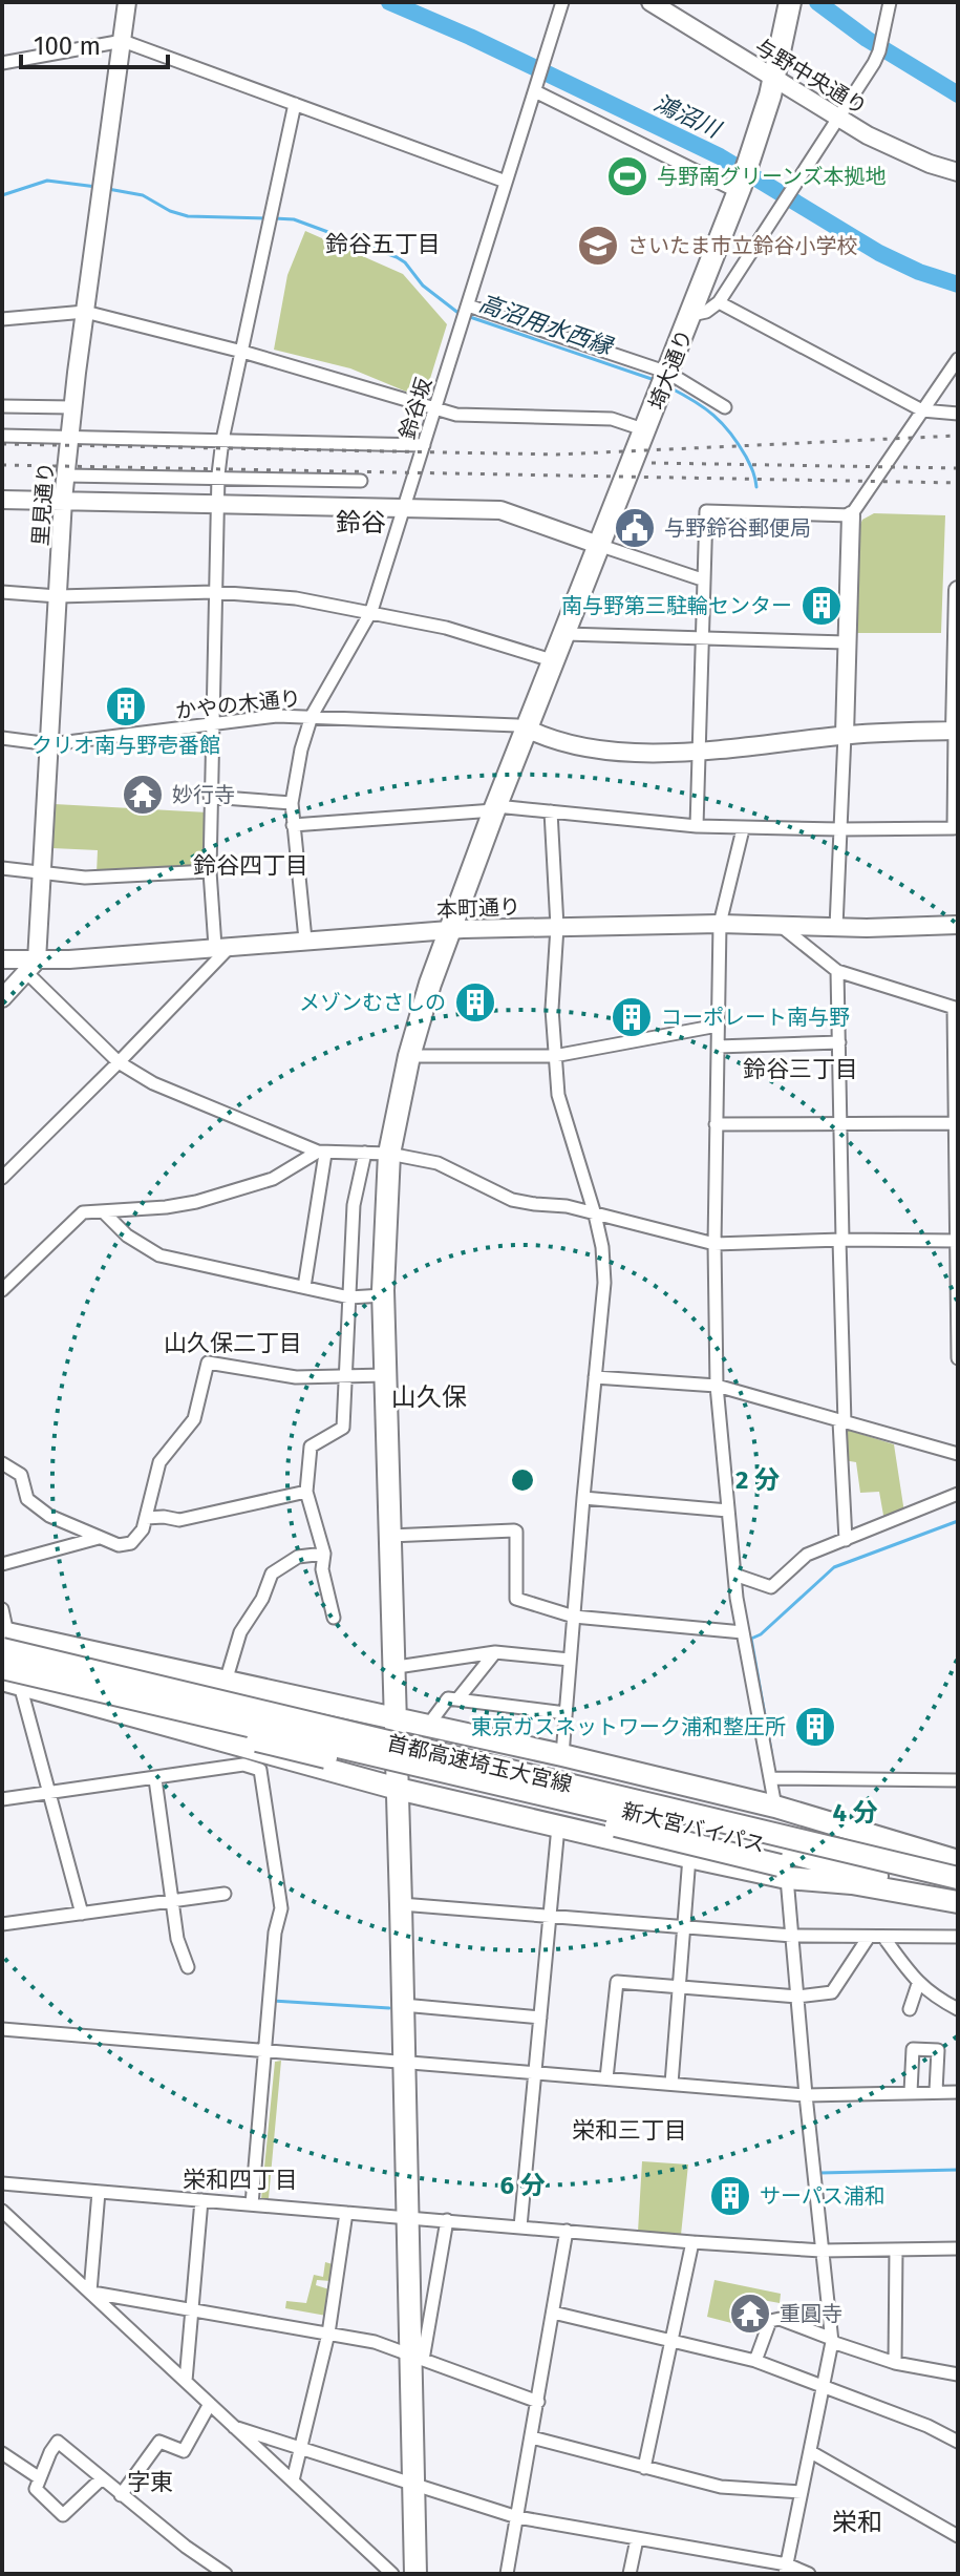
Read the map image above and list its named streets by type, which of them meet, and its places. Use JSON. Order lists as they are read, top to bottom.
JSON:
{
  "streets": {
    "highway": ["埼大通り", "首都高速埼玉大宮線", "新大宮バイパス"],
    "street": [
      "与野中央通り",
      "鈴谷坂",
      "里見通り",
      "かやの木通り",
      "本町通り"
    ]
  },
  "crossings": [
    ["与野中央通り", "埼大通り"],
    ["埼大通り", "かやの木通り"],
    ["埼大通り", "本町通り"],
    ["鈴谷坂", "かやの木通り"],
    ["鈴谷坂", "本町通り"],
    ["里見通り", "かやの木通り"],
    ["里見通り", "本町通り"],
    ["首都高速埼玉大宮線", "新大宮バイパス"]
  ],
  "districts": [
    "鈴谷五丁目",
    "鈴谷",
    "鈴谷四丁目",
    "鈴谷三丁目",
    "山久保二丁目",
    "山久保",
    "栄和三丁目",
    "栄和四丁目",
    "字東",
    "栄和"
  ],
  "water": ["鴻沼川", "高沼用水西縁"],
  "places": {
    "sports": ["与野南グリーンズ本拠地"],
    "school or university": ["さいたま市立鈴谷小学校"],
    "public building": ["与野鈴谷郵便局"],
    "building": [
      "南与野第三駐輪センター",
      "クリオ南与野壱番館",
      "メゾンむさしの",
      "コーポレート南与野",
      "東京ガスネットワーク浦和整圧所",
      "サーパス浦和"
    ],
    "temple": ["妙行寺", "重圓寺"]
  },
  "scale_bar": "100 m",
  "rings": ["2 分", "4 分", "6 分"]
}
